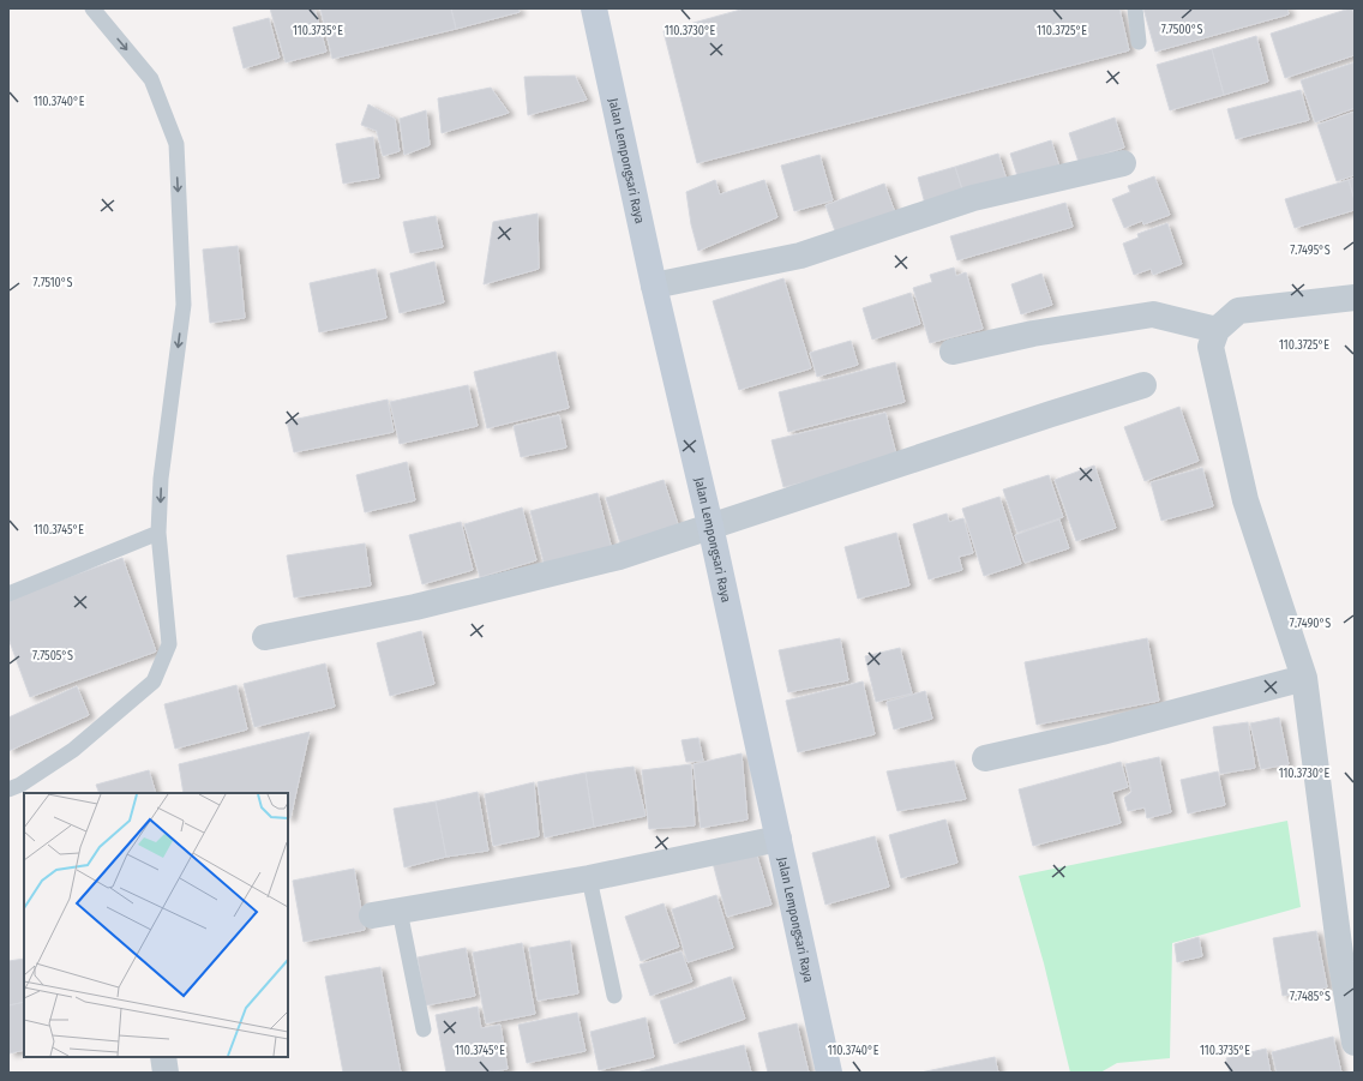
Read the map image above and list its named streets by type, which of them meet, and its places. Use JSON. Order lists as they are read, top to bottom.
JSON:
{
  "streets": {
    "main road": ["Jalan Lempongsari Raya"]
  },
  "coordinates": [
    "7.7500°S",
    "110.3735°E",
    "110.3730°E",
    "110.3725°E",
    "110.3740°E",
    "7.7495°S",
    "7.7510°S",
    "110.3745°E",
    "7.7490°S",
    "7.7505°S",
    "7.7485°S"
  ]
}
